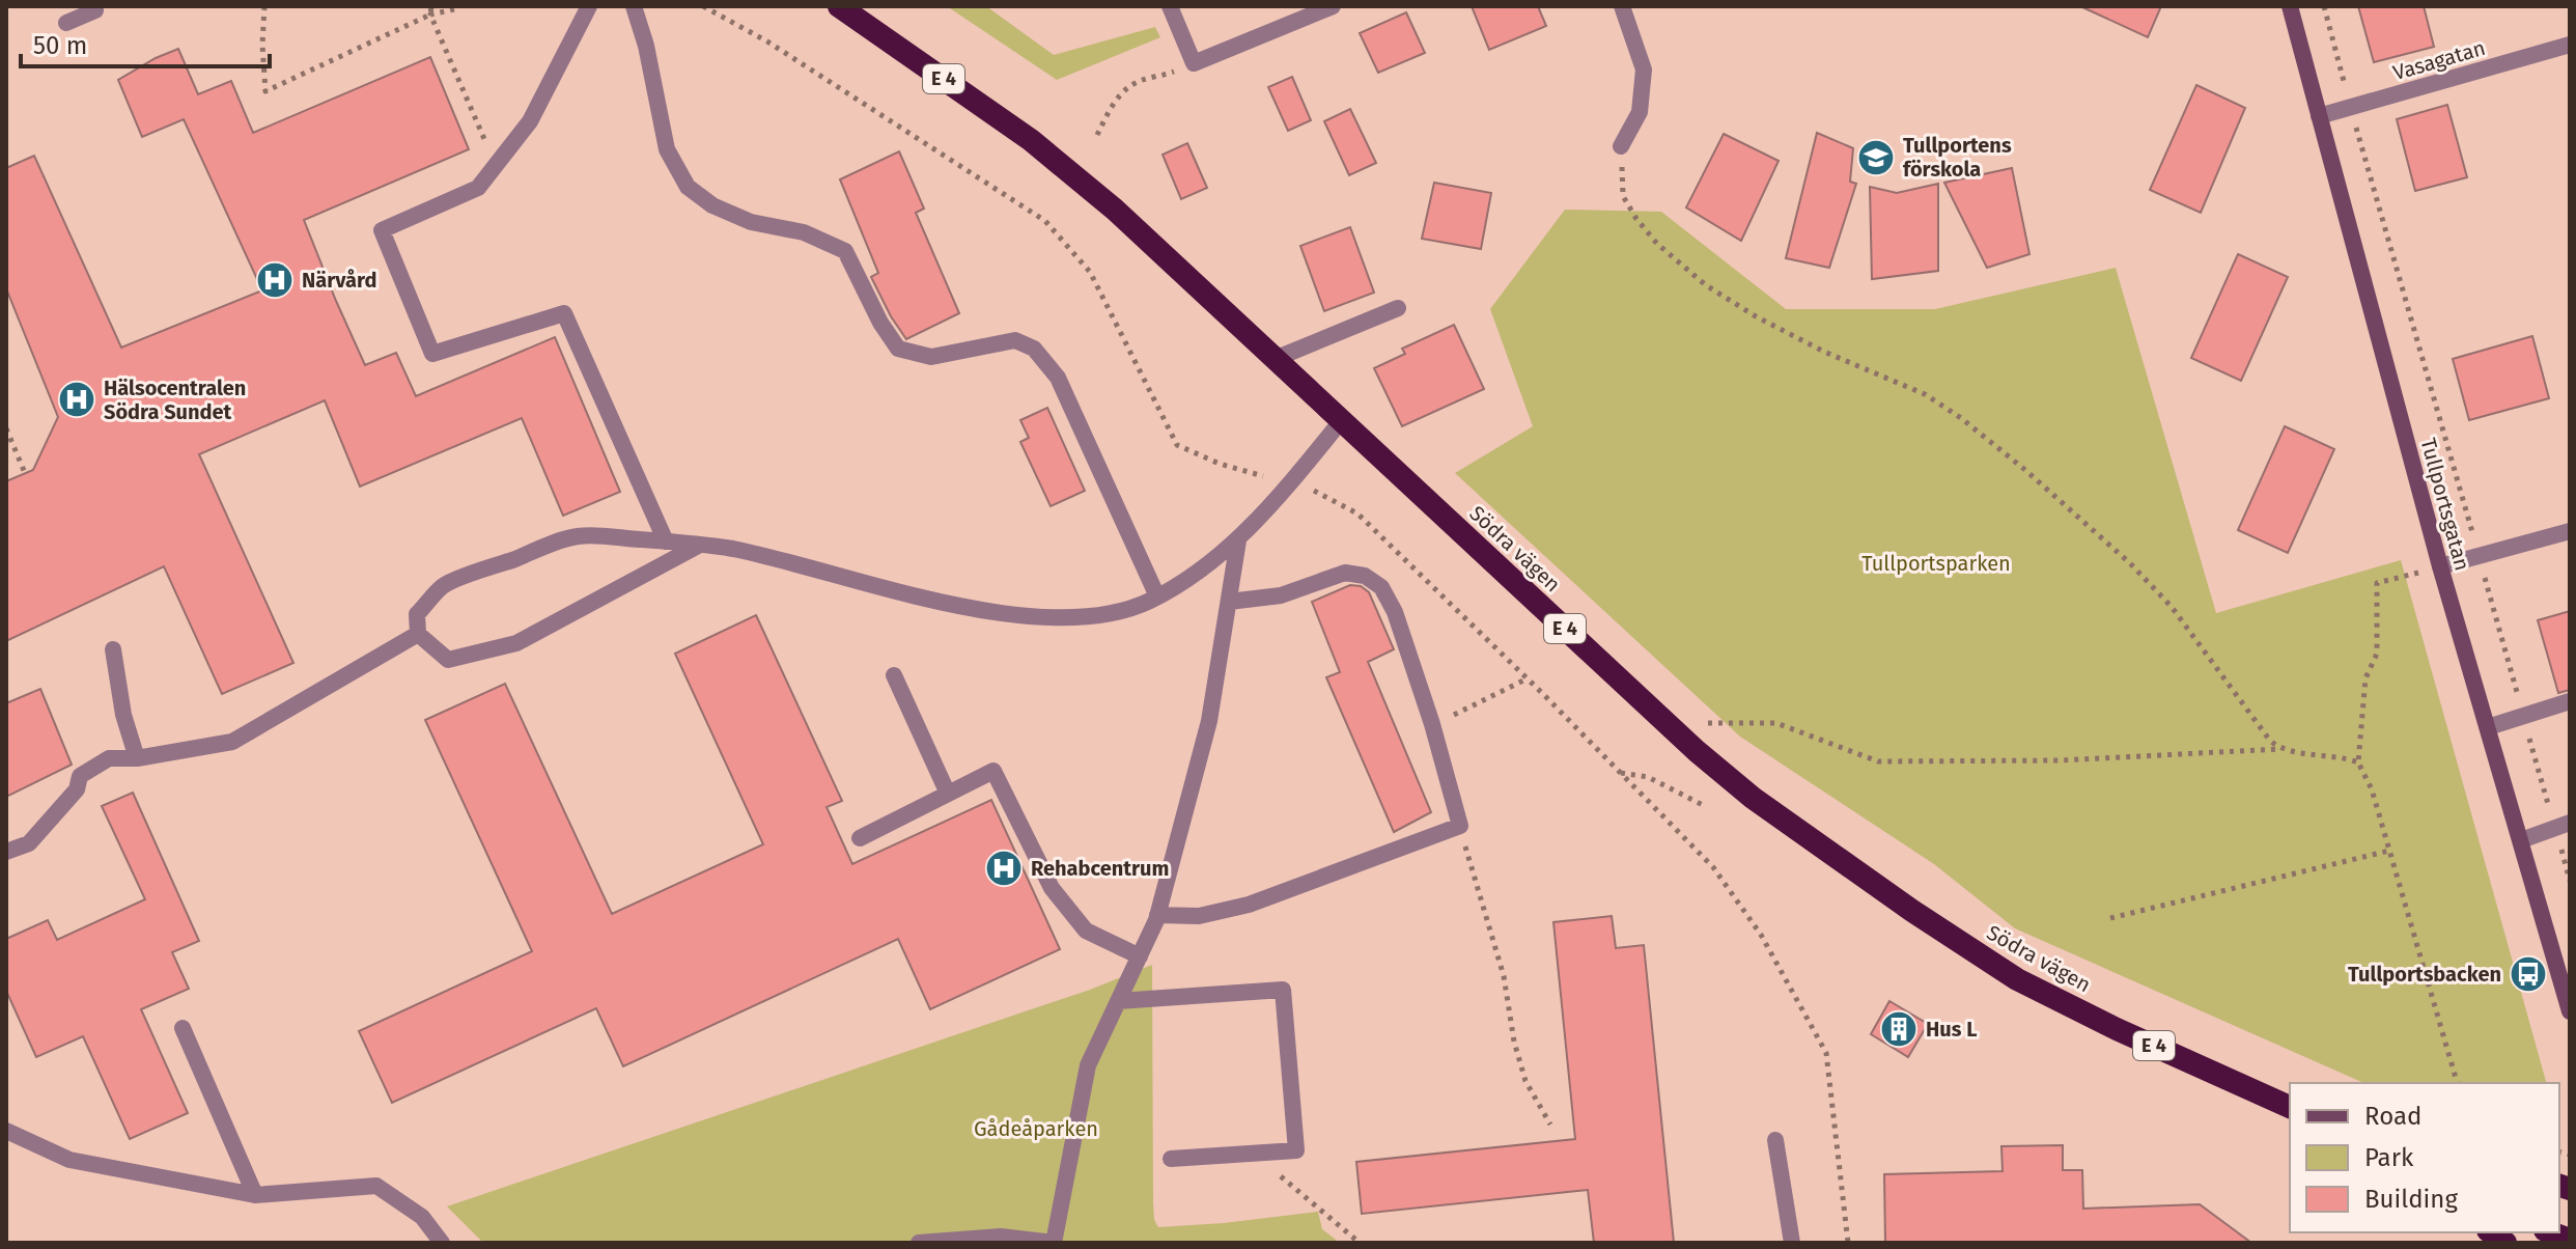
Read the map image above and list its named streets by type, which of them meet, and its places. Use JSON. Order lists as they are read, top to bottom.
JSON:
{
  "streets": {
    "highway": ["E 4", "Södra vägen"],
    "main road": ["Tullportsgatan"],
    "street": ["Vasagatan"]
  },
  "crossings": [
    ["Vasagatan", "Tullportsgatan"]
  ],
  "parks": ["Tullportsparken", "Gådeåparken"],
  "places": {
    "school or university": ["Tullportens förskola"],
    "hospital": ["Närvård", "Hälsocentralen Södra Sundet", "Rehabcentrum"],
    "bus stop": ["Tullportsbacken"],
    "building": ["Hus L"]
  },
  "legend": ["Road", "Park", "Building"],
  "scale_bar": "50 m"
}
